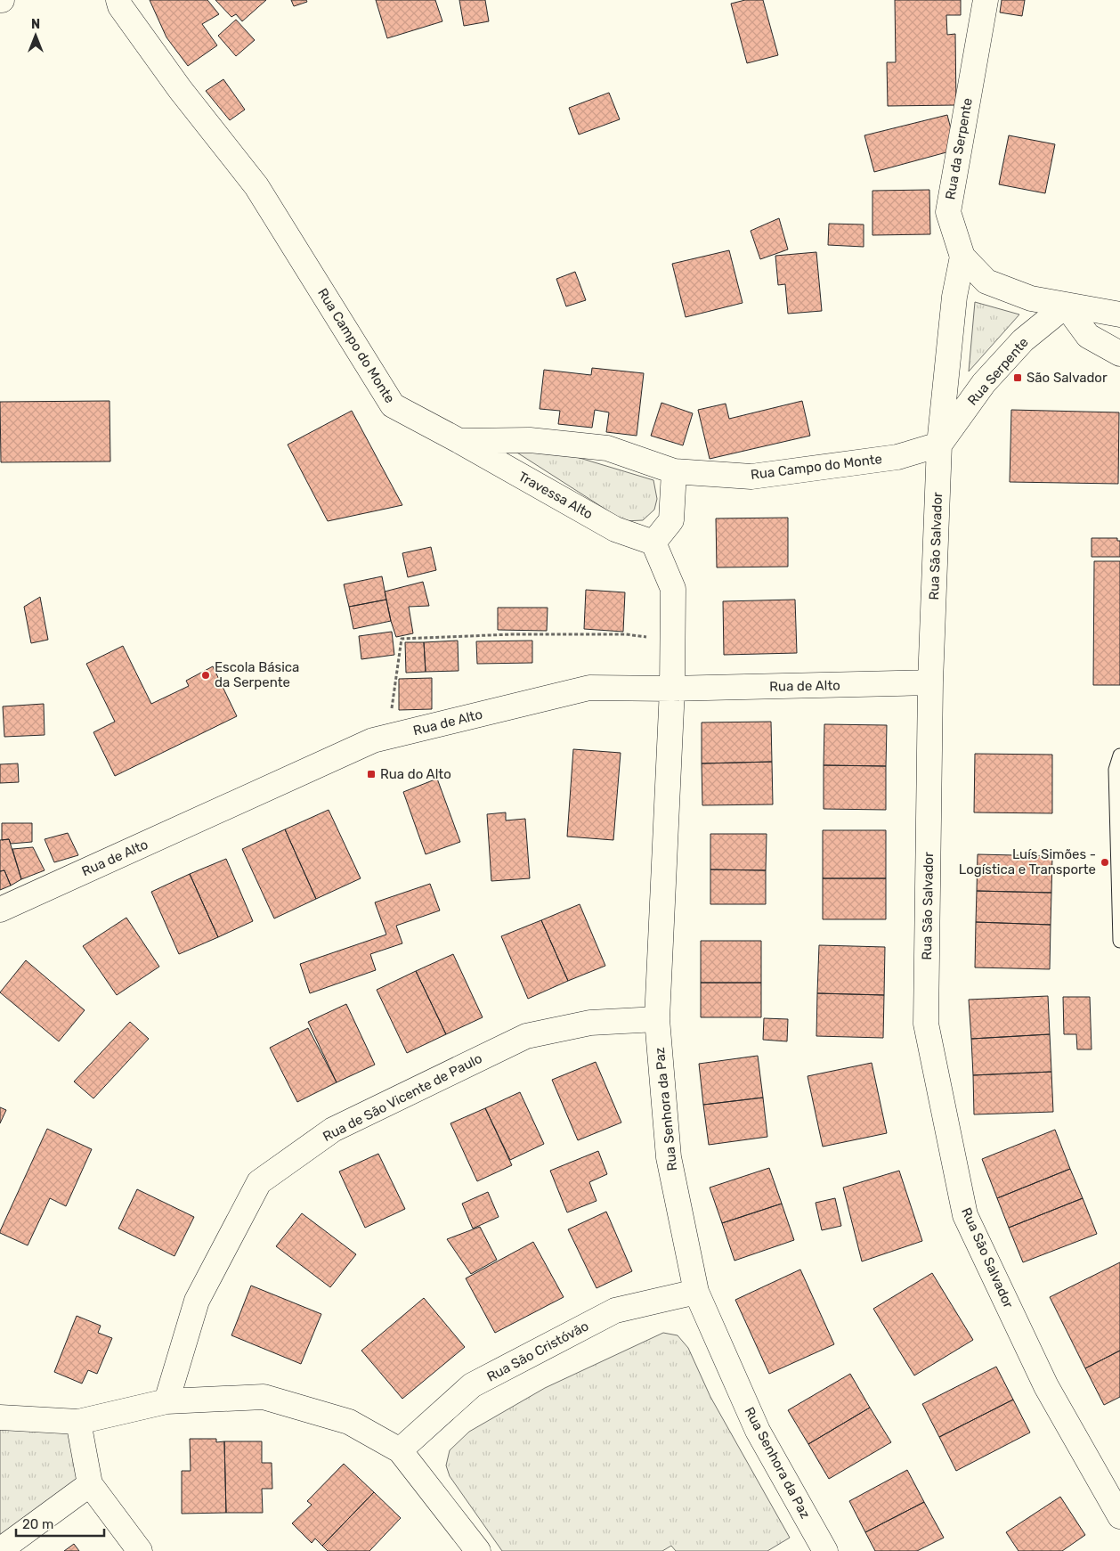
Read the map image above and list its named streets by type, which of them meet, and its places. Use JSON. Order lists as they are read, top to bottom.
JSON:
{
  "streets": {
    "street": [
      "Rua da Serpente",
      "Rua Campo do Monte",
      "Rua Serpente",
      "Travessa Alto",
      "Rua São Salvador",
      "Rua de Alto",
      "Rua de São Vicente de Paulo",
      "Rua Senhora da Paz",
      "Rua São Cristóvão"
    ]
  },
  "crossings": [
    ["Rua da Serpente", "Rua Serpente"],
    ["Rua da Serpente", "Rua São Salvador"],
    ["Rua Campo do Monte", "Rua Serpente"],
    ["Rua Campo do Monte", "Travessa Alto"],
    ["Rua Campo do Monte", "Rua São Salvador"],
    ["Rua Serpente", "Rua São Salvador"],
    ["Rua São Salvador", "Rua de Alto"],
    ["Rua de Alto", "Rua Senhora da Paz"],
    ["Rua de São Vicente de Paulo", "Rua Senhora da Paz"],
    ["Rua Senhora da Paz", "Rua São Cristóvão"]
  ],
  "places": {
    "transit": ["São Salvador", "Rua do Alto"],
    "other": ["Escola Básica da Serpente", "Luís Simões - Logística e Transporte"]
  },
  "scale_bar": "20 m",
  "north": "top"
}
